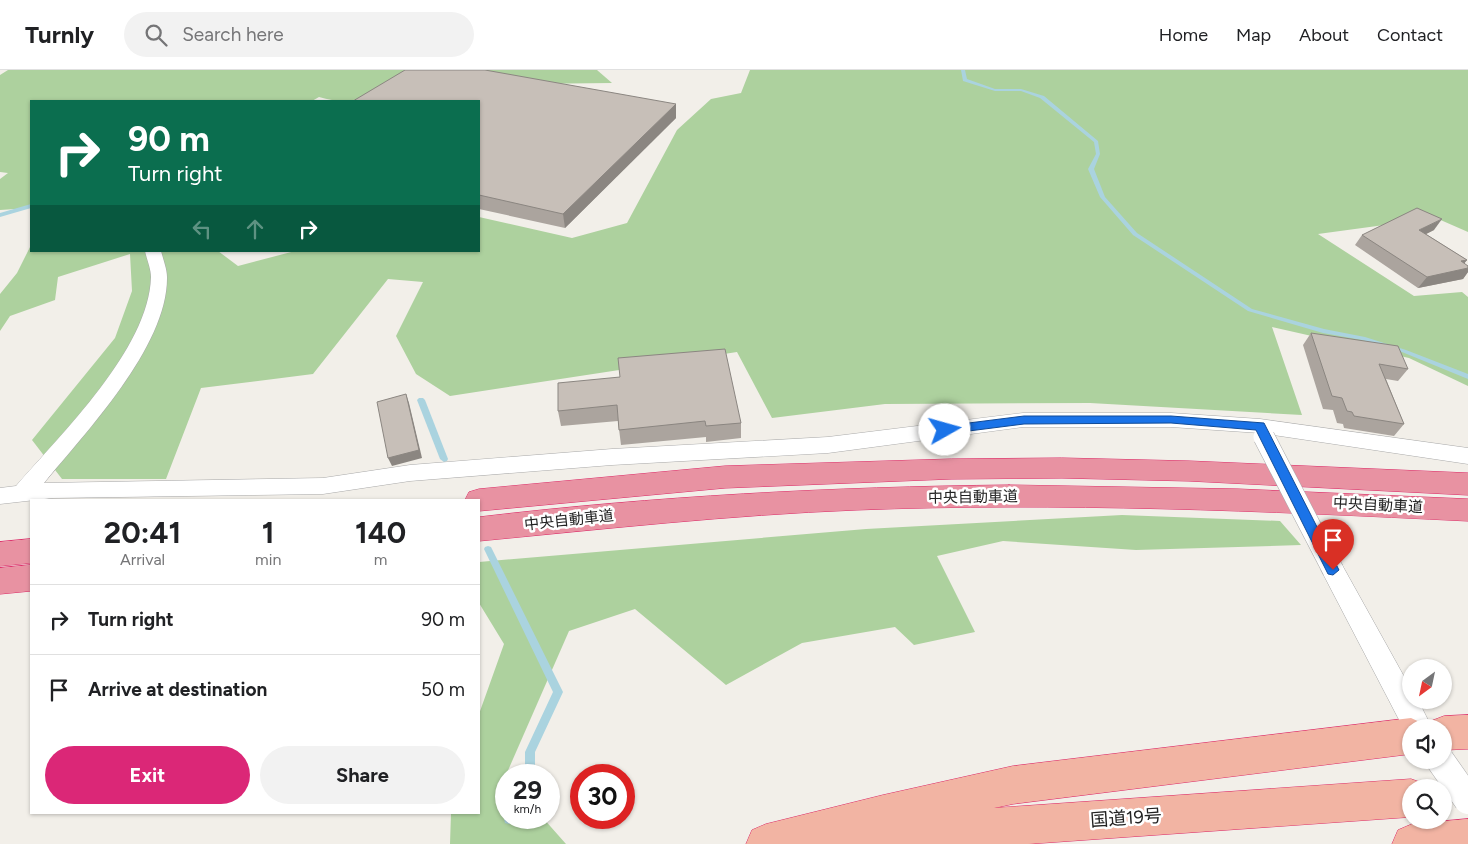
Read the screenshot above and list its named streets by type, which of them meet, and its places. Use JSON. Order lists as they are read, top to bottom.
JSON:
{
  "streets": {
    "highway": ["中央自動車道", "国道19号"]
  },
  "north": "bottom left",
  "page": {
    "header": "Turnly",
    "search": "Search here",
    "nav": [
      "Home",
      "Map",
      "About",
      "Contact"
    ],
    "turn": ["90 m", "Turn right"],
    "eta": [
      "20:41",
      "Arrival",
      "1",
      "min",
      "140",
      "m"
    ],
    "list": [
      {
        "name": "Turn right",
        "value": "90 m"
      },
      {
        "name": "Arrive at destination",
        "value": "50 m"
      }
    ],
    "buttons": ["Exit", "Share"],
    "speed": "29 km/h",
    "limit": "30"
  }
}
